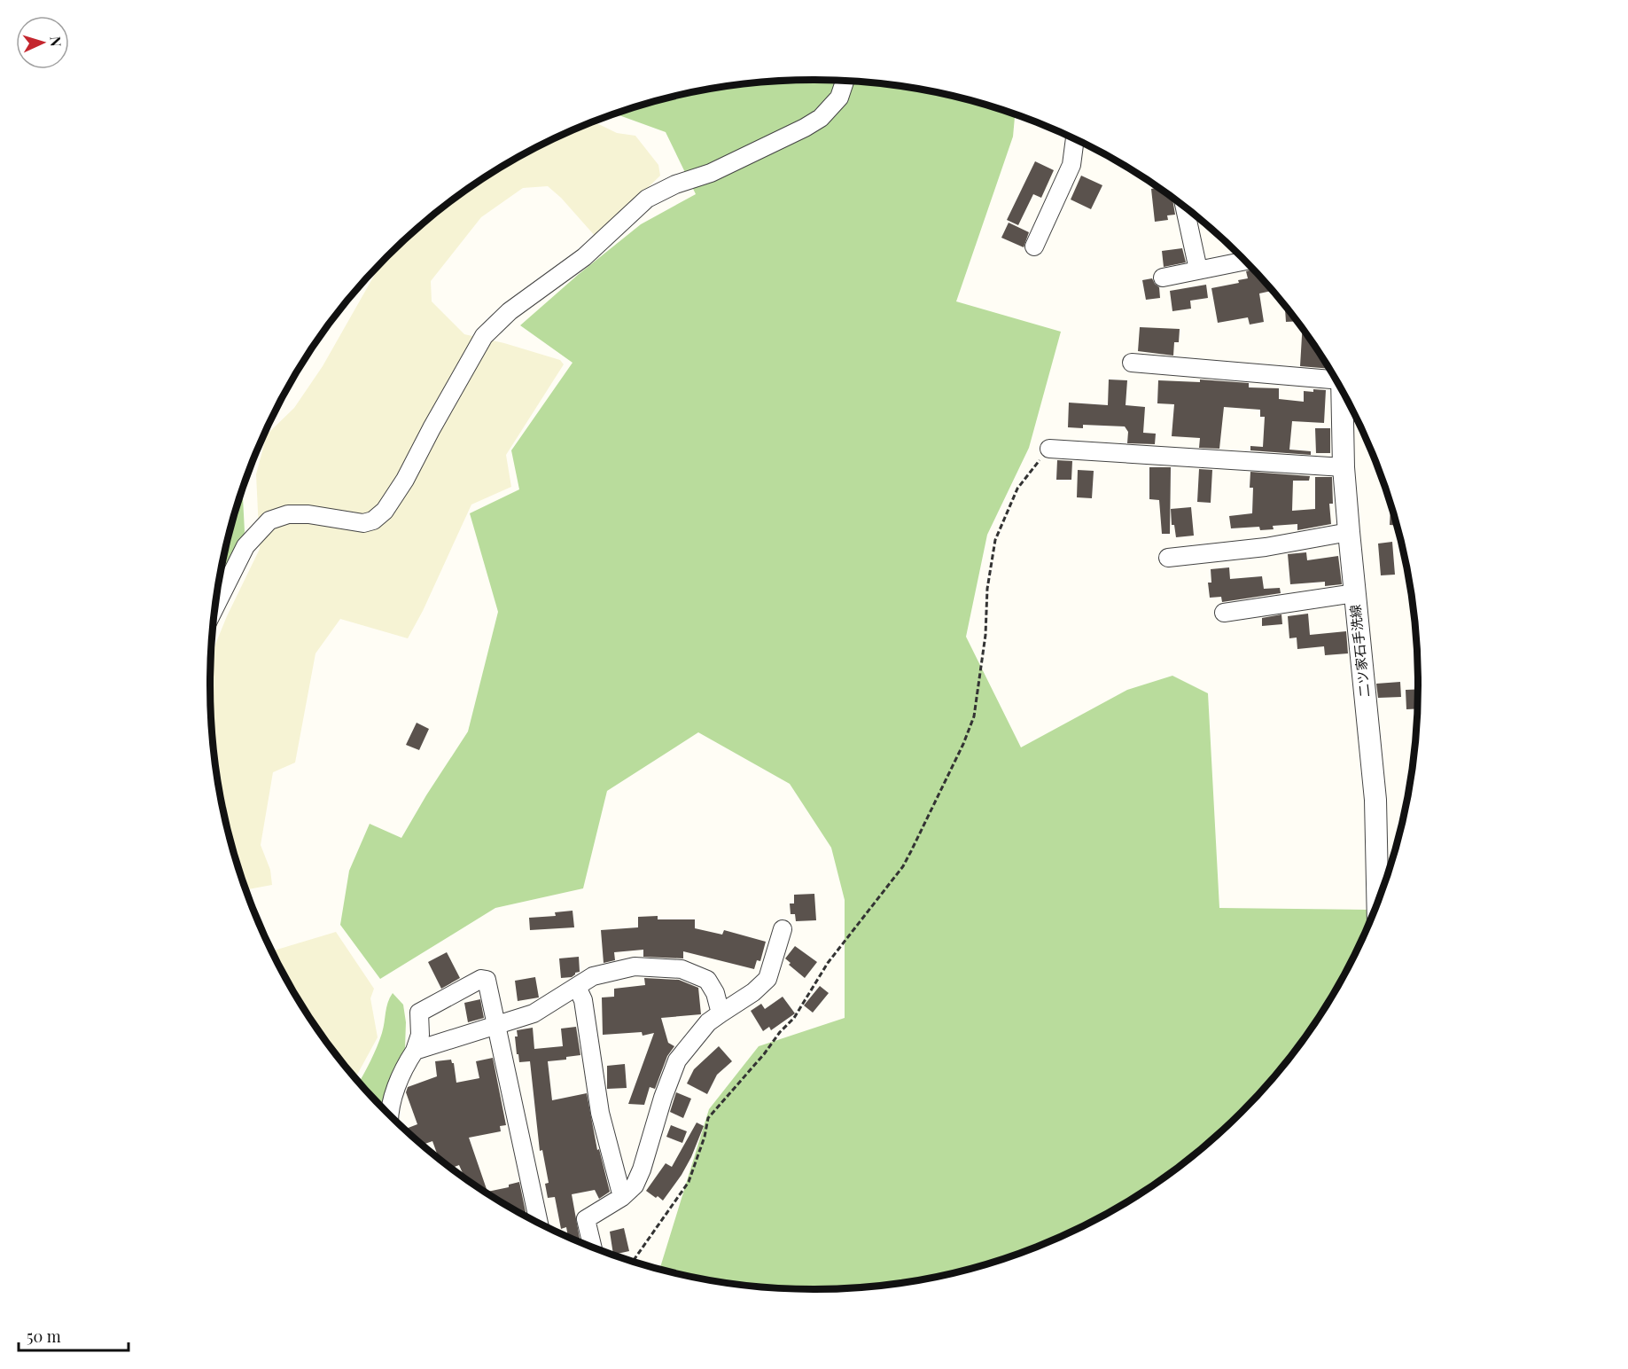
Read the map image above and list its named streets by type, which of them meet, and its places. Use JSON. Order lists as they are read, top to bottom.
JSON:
{
  "streets": {
    "street": ["二ツ家石手洗線"]
  },
  "scale_bar": "50 m",
  "north": "right"
}
